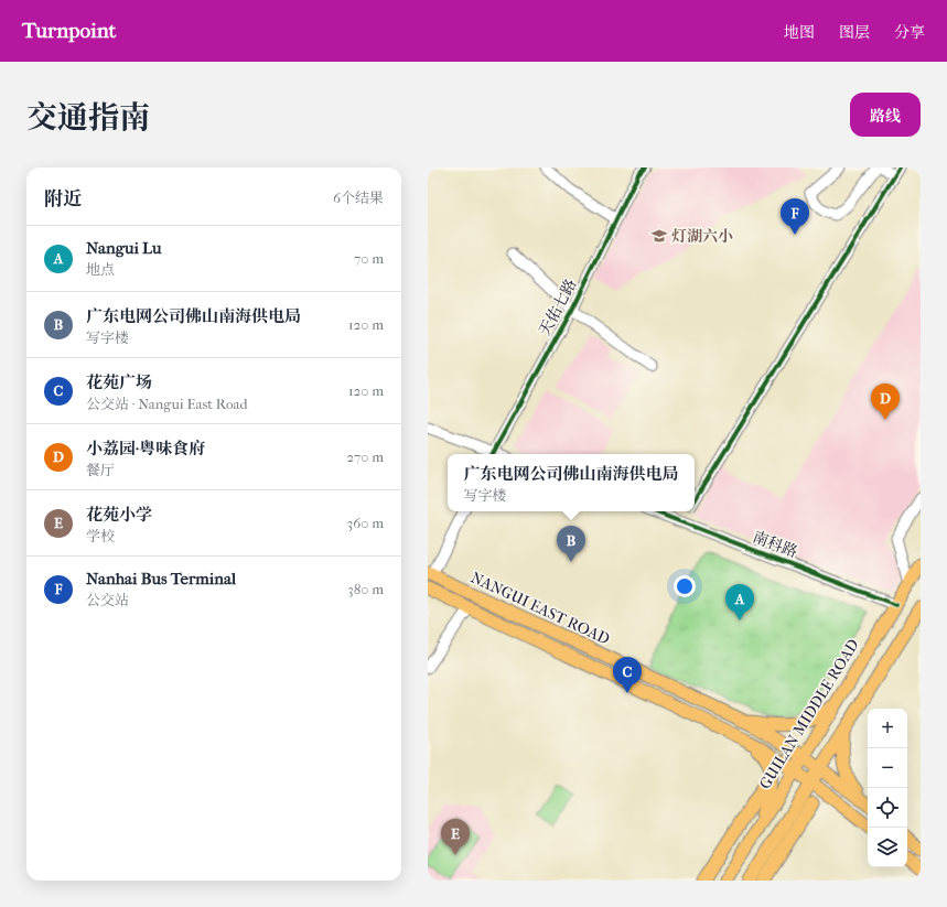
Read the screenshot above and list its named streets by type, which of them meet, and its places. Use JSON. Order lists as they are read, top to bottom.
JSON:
{
  "streets": {
    "main road": ["NANGUI EAST ROAD", "GUILAN MIDDLE ROAD"],
    "street": ["天佑七路", "南科路"]
  },
  "crossings": [
    ["南科路", "GUILAN MIDDLE ROAD"],
    ["NANGUI EAST ROAD", "GUILAN MIDDLE ROAD"]
  ],
  "places": {
    "school or university": ["灯湖六小"]
  },
  "page": {
    "header": "Turnpoint",
    "nav": ["地图", "图层", "分享"],
    "title": "交通指南",
    "buttons": "路线",
    "heading": ["附近", "6个结果"],
    "pins": [
      "F",
      "D",
      "B",
      "A",
      "C",
      "E"
    ],
    "list": [
      {
        "mark": "A",
        "name": "Nangui Lu",
        "note": "地点",
        "value": "70 m"
      },
      {
        "mark": "B",
        "name": "广东电网公司佛山南海供电局",
        "note": "写字楼",
        "value": "120 m"
      },
      {
        "mark": "C",
        "name": "花苑广场",
        "note": "公交站 · Nangui East Road",
        "value": "120 m"
      },
      {
        "mark": "D",
        "name": "小荔园·粤味食府",
        "note": "餐厅",
        "value": "270 m"
      },
      {
        "mark": "E",
        "name": "花苑小学",
        "note": "学校",
        "value": "360 m"
      },
      {
        "mark": "F",
        "name": "Nanhai Bus Terminal",
        "note": "公交站",
        "value": "380 m"
      }
    ],
    "popup": ["广东电网公司佛山南海供电局", "写字楼"],
    "map_buttons": ["+", "−"]
  }
}
